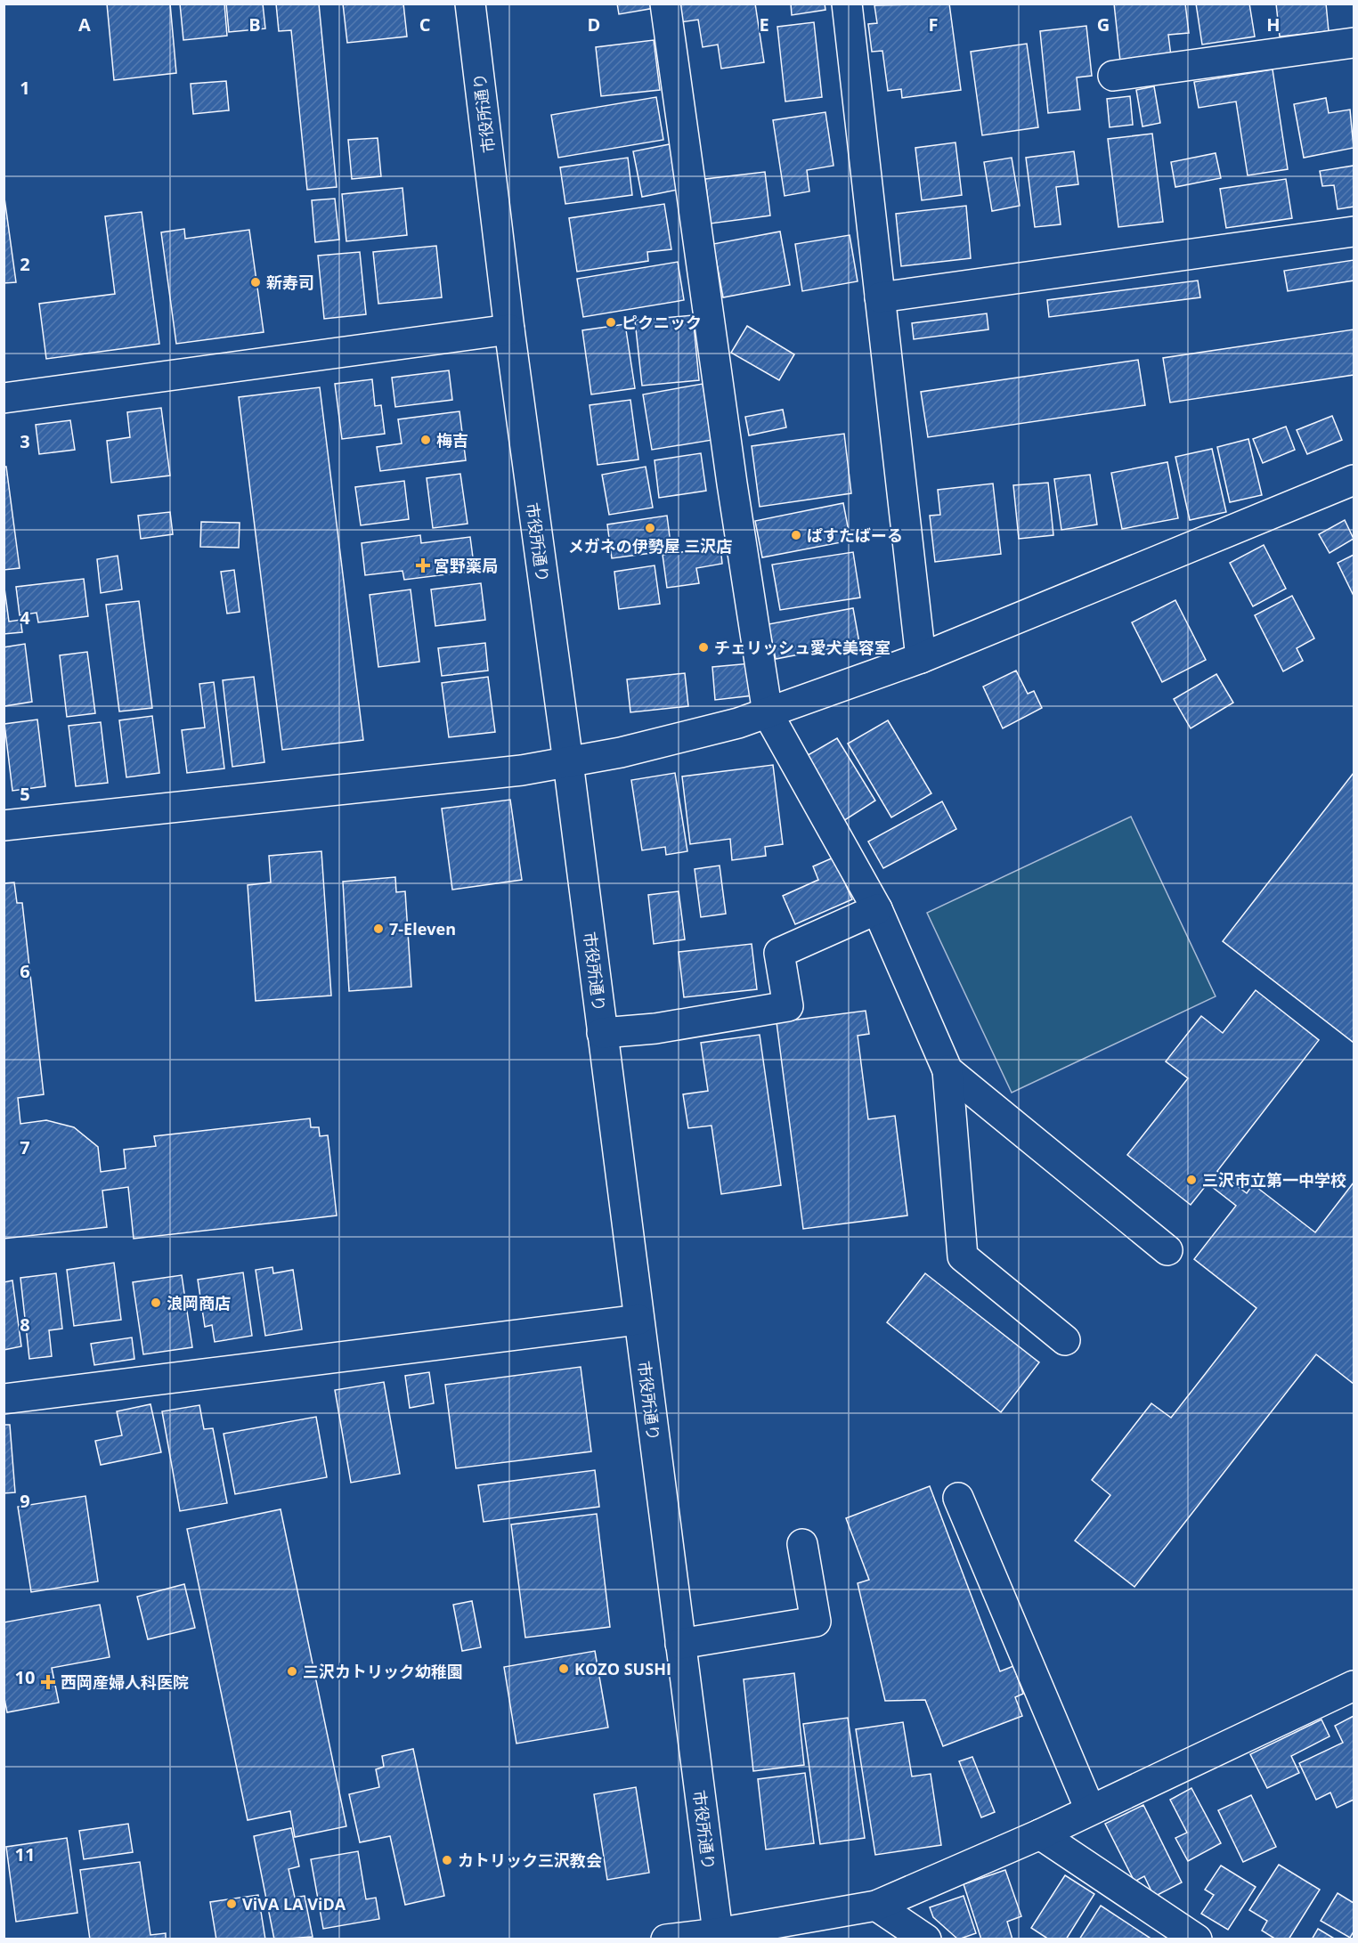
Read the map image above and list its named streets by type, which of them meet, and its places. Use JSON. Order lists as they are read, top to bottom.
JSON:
{
  "streets": {
    "street": ["市役所通り"]
  },
  "places": {
    "other": [
      "新寿司",
      "ピクニック",
      "梅吉",
      "メガネの伊勢屋 三沢店",
      "ぱすたばーる",
      "チェリッシュ愛犬美容室",
      "7-Eleven",
      "三沢市立第一中学校",
      "浪岡商店",
      "KOZO SUSHI",
      "三沢カトリック幼稚園",
      "カトリック三沢教会",
      "ViVA LA ViDA"
    ],
    "health": ["宮野薬局", "西岡産婦人科医院"]
  },
  "grid": {
    "columns": [
      "A",
      "B",
      "C",
      "D",
      "E",
      "F",
      "G",
      "H"
    ],
    "rows": [
      "1",
      "2",
      "3",
      "4",
      "5",
      "6",
      "7",
      "8",
      "9",
      "10",
      "11"
    ]
  }
}
